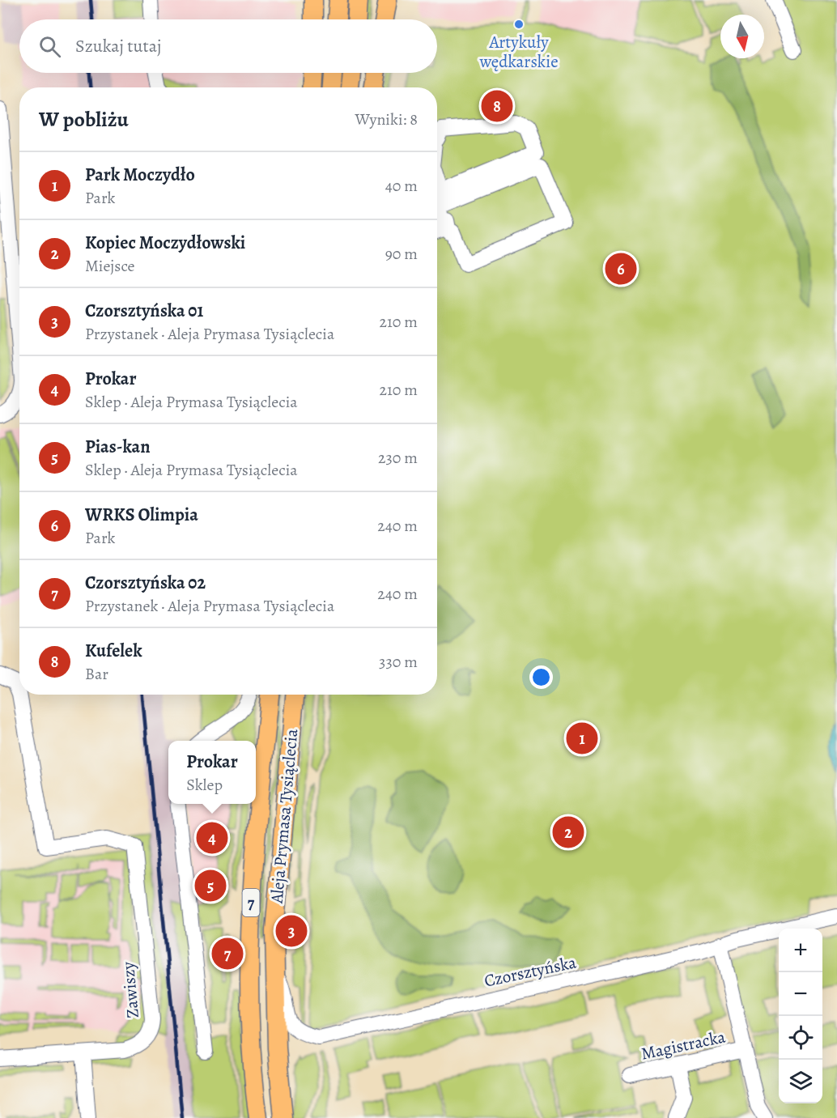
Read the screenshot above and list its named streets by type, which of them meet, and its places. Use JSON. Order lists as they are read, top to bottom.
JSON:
{
  "streets": {
    "main road": ["Aleja Prymasa Tysiąclecia", "7"],
    "street": ["Czorsztyńska", "Zawiszy", "Magistracka"]
  },
  "crossings": [
    ["Aleja Prymasa Tysiąclecia", "Czorsztyńska"],
    ["Czorsztyńska", "Magistracka"]
  ],
  "places": ["Artykuły wędkarskie"],
  "north": "bottom",
  "page": {
    "search": "Szukaj tutaj",
    "heading": ["W pobliżu", "Wyniki: 8"],
    "pins": [
      "8",
      "6",
      "1",
      "2",
      "4",
      "5",
      "3",
      "7"
    ],
    "list": [
      {
        "mark": "1",
        "name": "Park Moczydło",
        "note": "Park",
        "value": "40 m"
      },
      {
        "mark": "2",
        "name": "Kopiec Moczydłowski",
        "note": "Miejsce",
        "value": "90 m"
      },
      {
        "mark": "3",
        "name": "Czorsztyńska 01",
        "note": "Przystanek · Aleja Prymasa Tysiąclecia",
        "value": "210 m"
      },
      {
        "mark": "4",
        "name": "Prokar",
        "note": "Sklep · Aleja Prymasa Tysiąclecia",
        "value": "210 m"
      },
      {
        "mark": "5",
        "name": "Pias-kan",
        "note": "Sklep · Aleja Prymasa Tysiąclecia",
        "value": "230 m"
      },
      {
        "mark": "6",
        "name": "WRKS Olimpia",
        "note": "Park",
        "value": "240 m"
      },
      {
        "mark": "7",
        "name": "Czorsztyńska 02",
        "note": "Przystanek · Aleja Prymasa Tysiąclecia",
        "value": "240 m"
      },
      {
        "mark": "8",
        "name": "Kufelek",
        "note": "Bar",
        "value": "330 m"
      }
    ],
    "popup": ["Prokar", "Sklep"],
    "map_buttons": ["+", "−"]
  }
}
